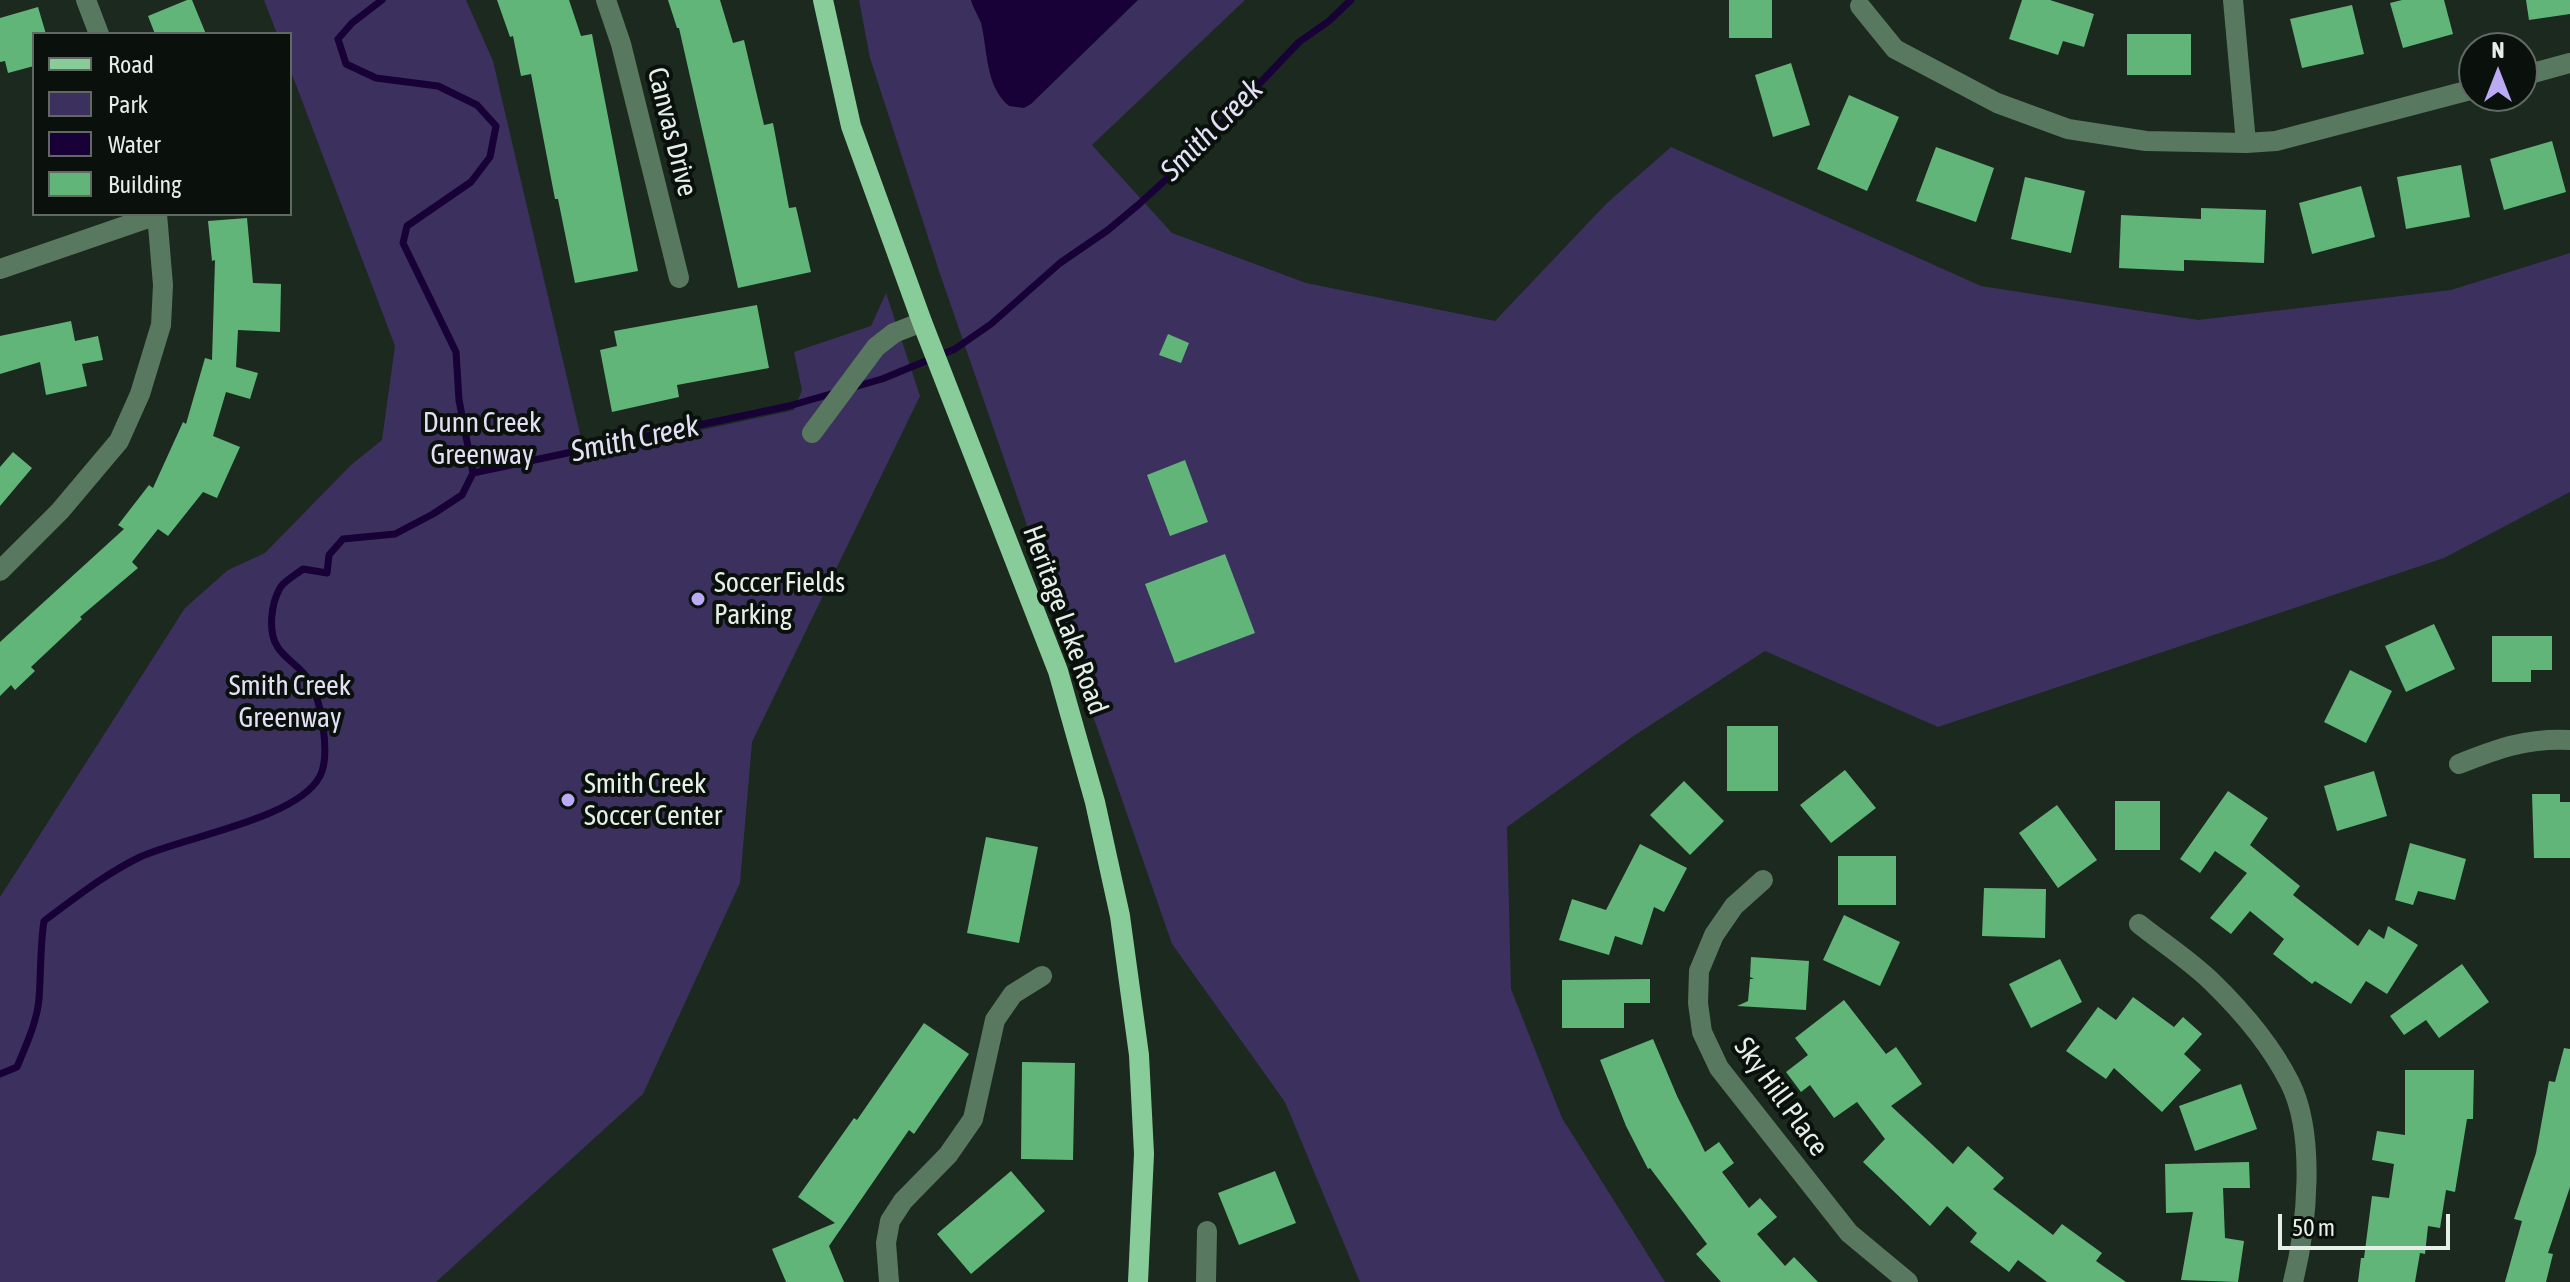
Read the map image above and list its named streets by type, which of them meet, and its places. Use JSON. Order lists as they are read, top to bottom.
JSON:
{
  "streets": {
    "main road": ["Heritage Lake Road"],
    "street": ["Canvas Drive", "Sky Hill Place"]
  },
  "water": ["Smith Creek"],
  "parks": ["Dunn Creek Greenway", "Smith Creek Greenway"],
  "places": ["Soccer Fields Parking", "Smith Creek Soccer Center"],
  "legend": [
    "Road",
    "Park",
    "Water",
    "Building"
  ],
  "scale_bar": "50 m",
  "north": "top"
}
